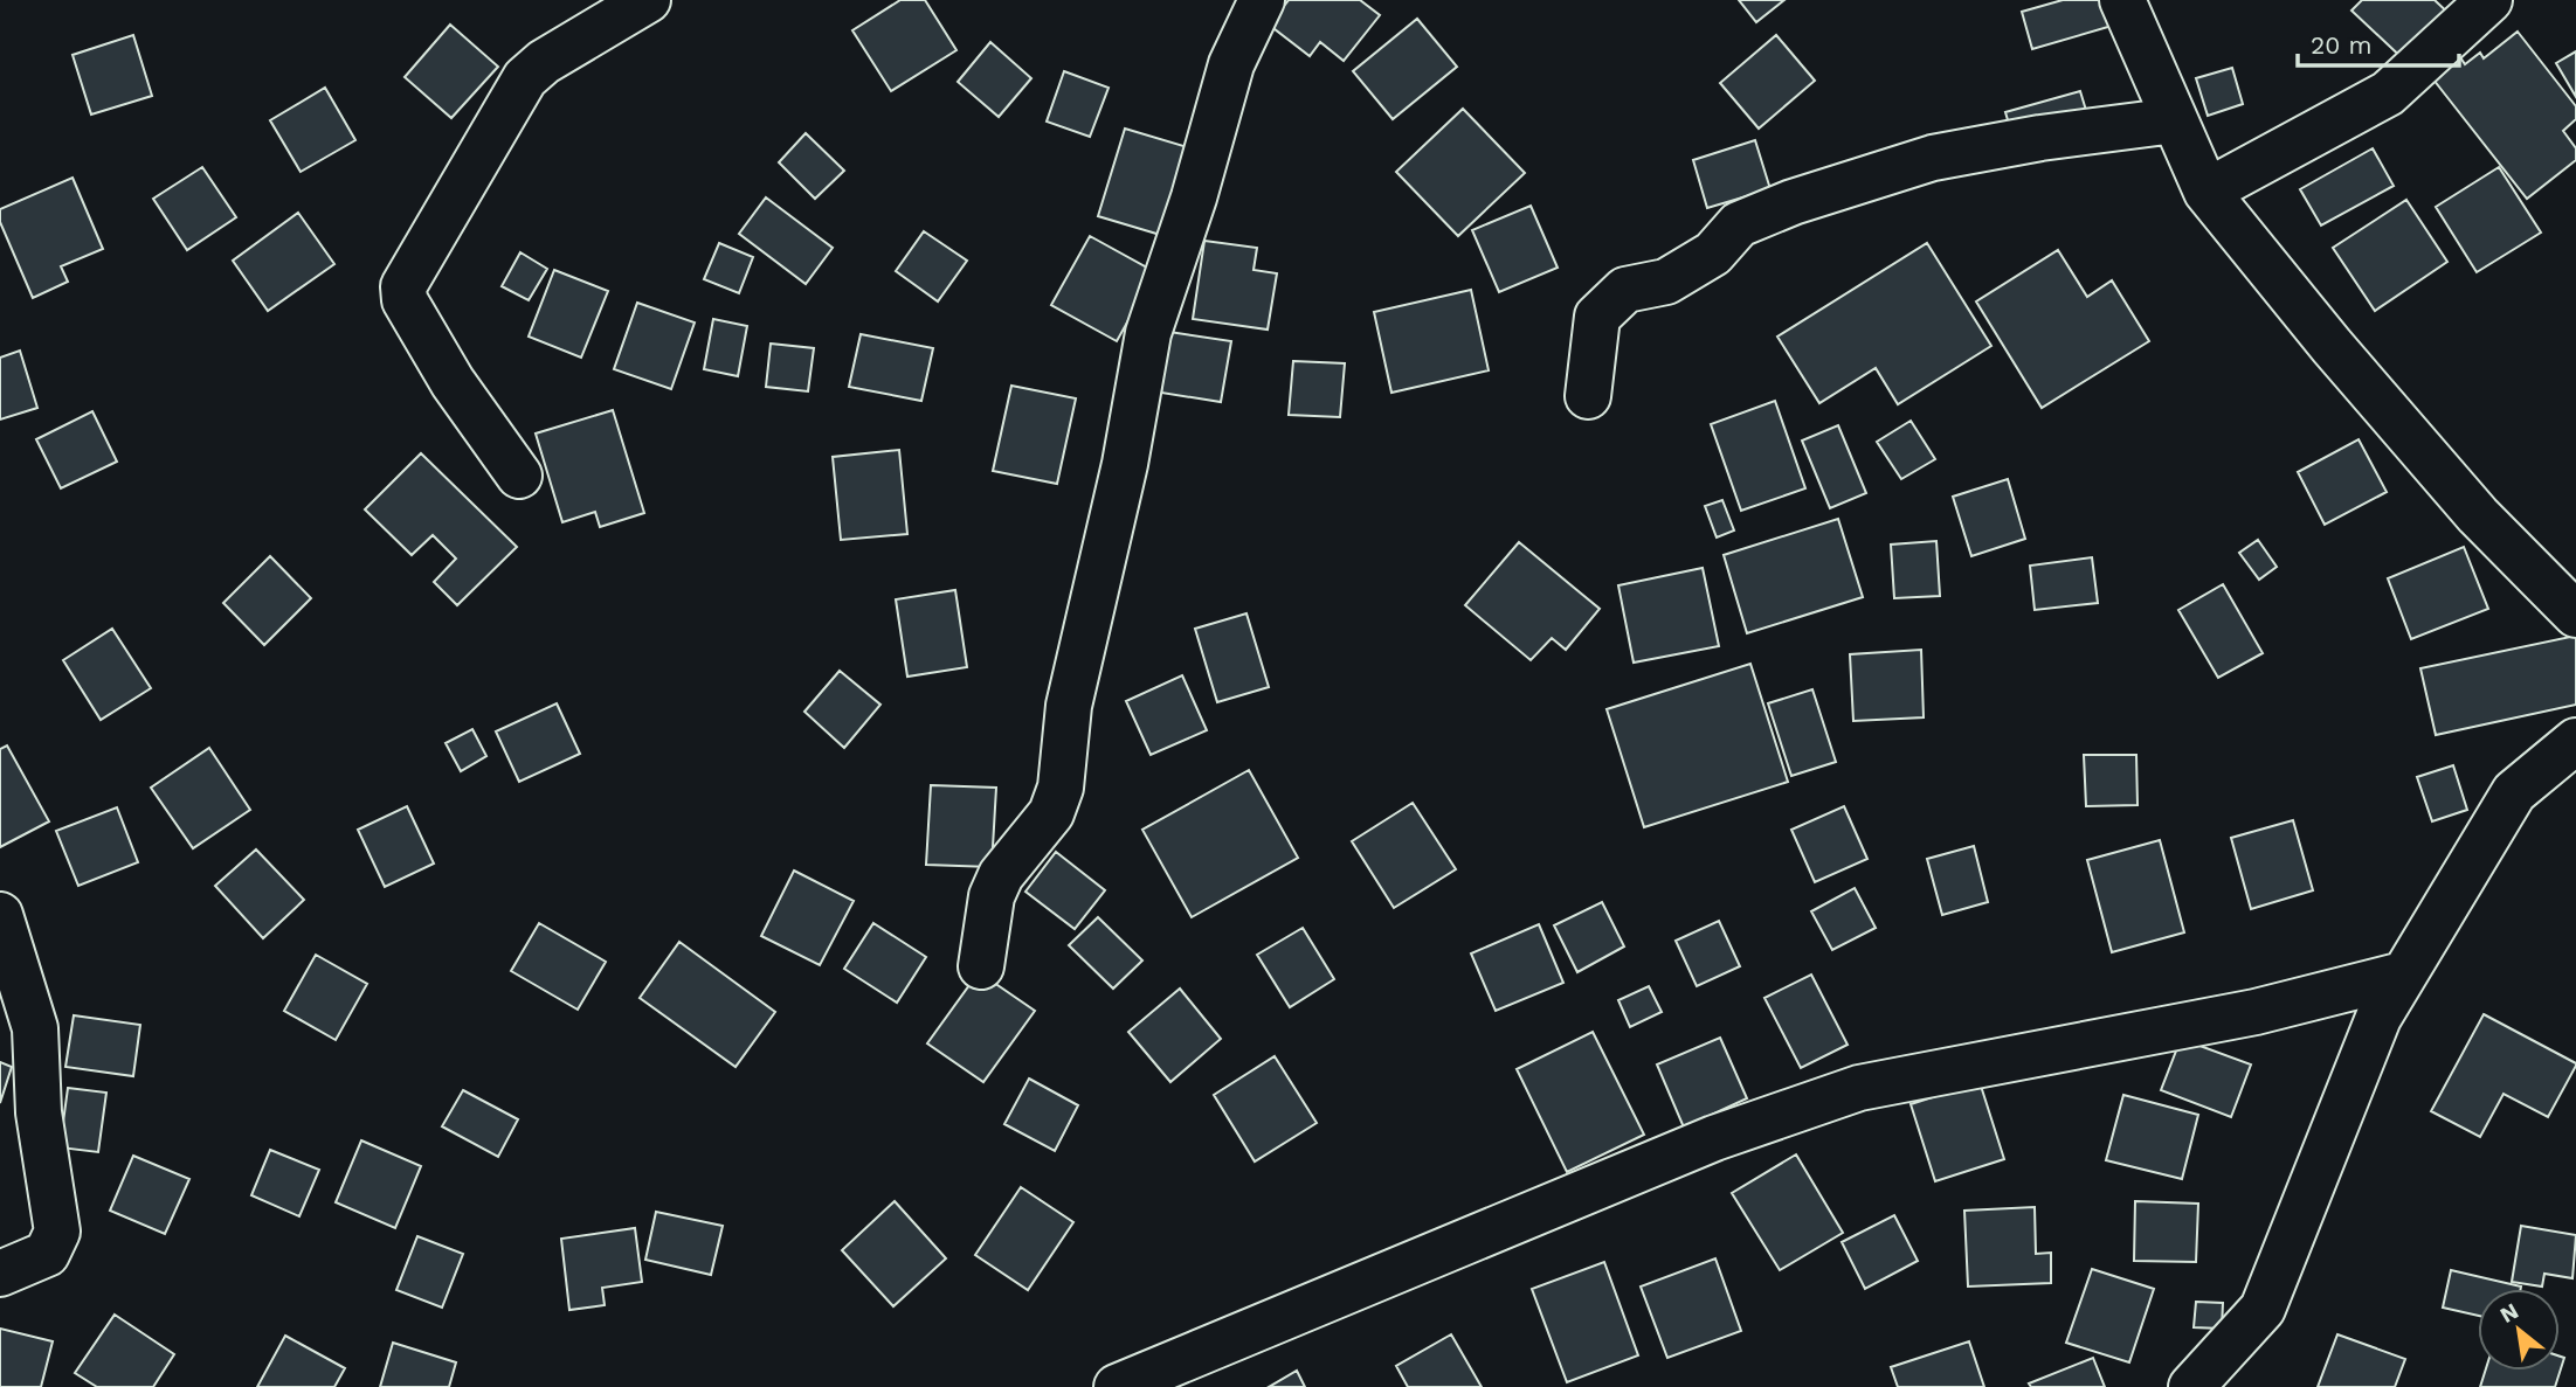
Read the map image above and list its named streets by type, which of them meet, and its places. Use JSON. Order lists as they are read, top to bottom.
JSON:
{
  "scale_bar": "20 m",
  "north": "top left"
}
